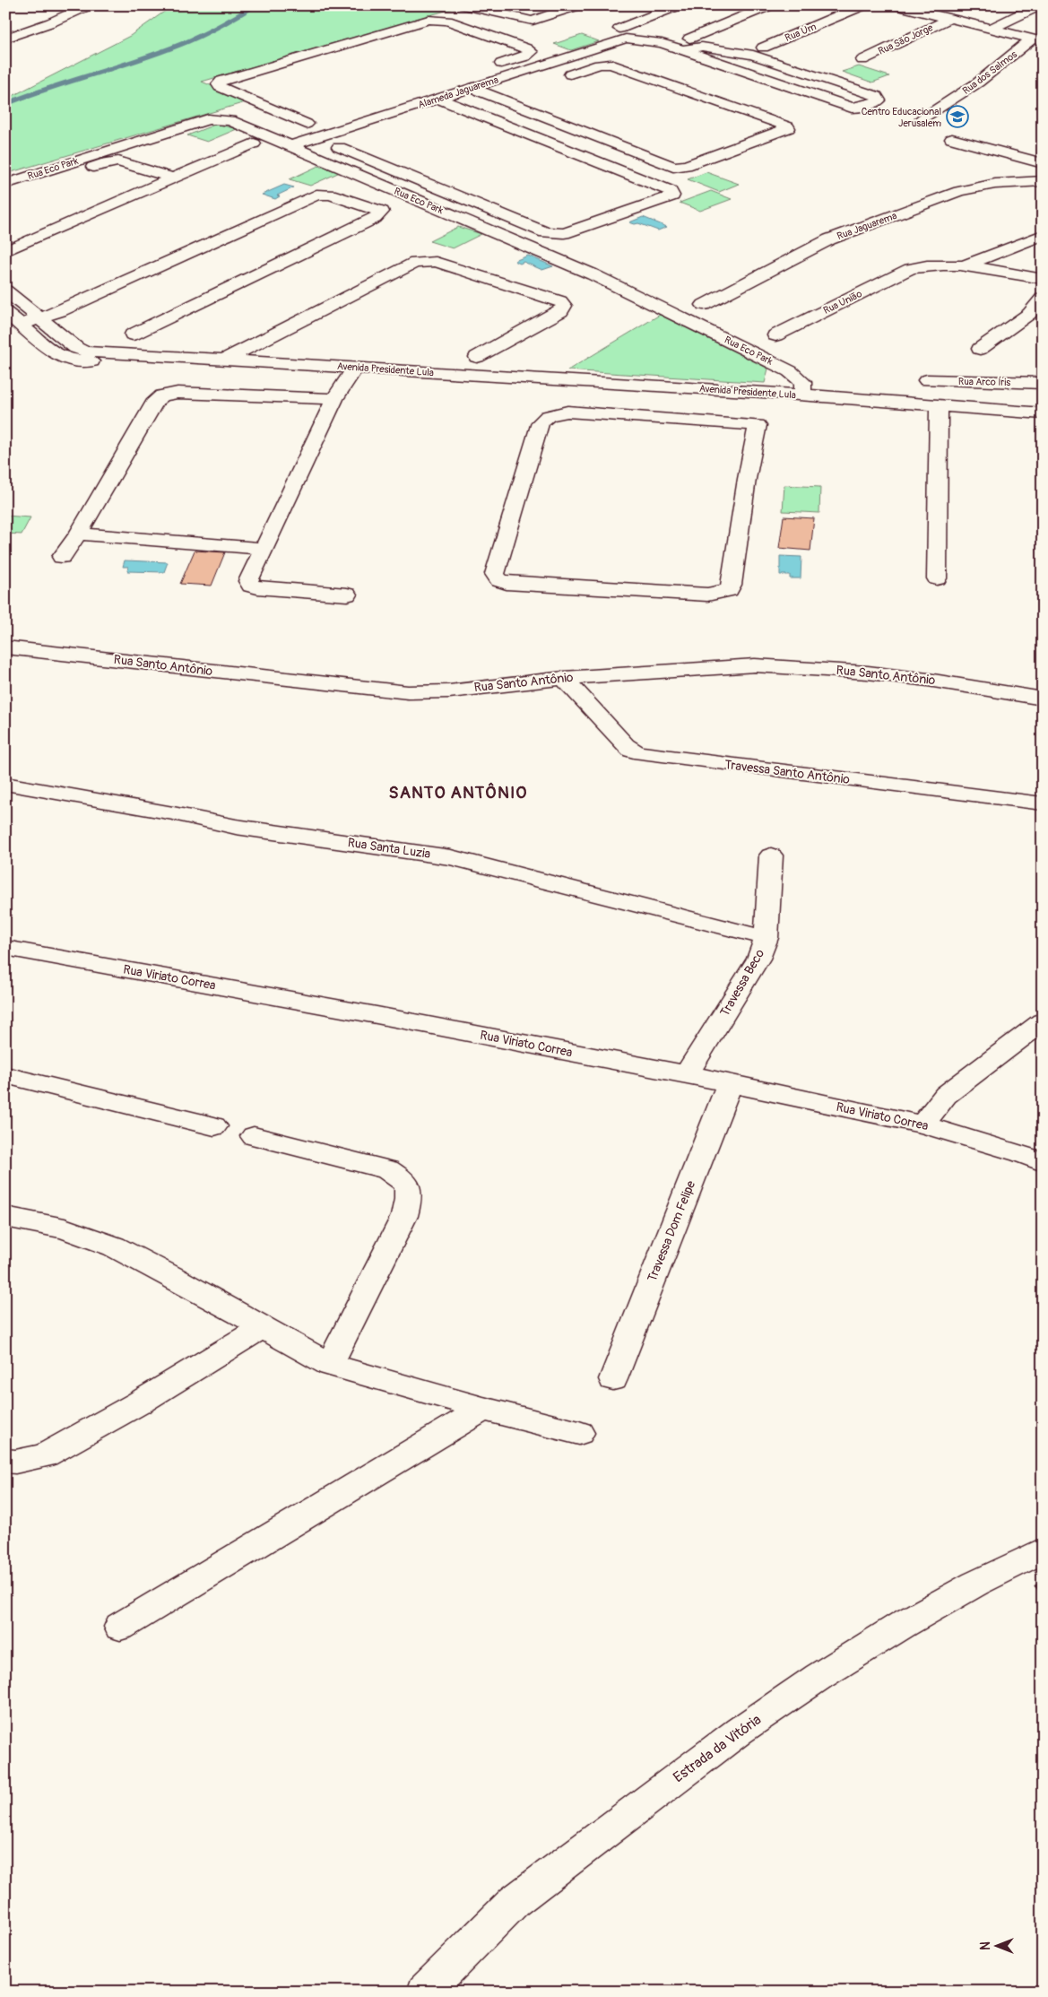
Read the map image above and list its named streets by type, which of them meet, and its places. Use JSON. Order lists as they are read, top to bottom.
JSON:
{
  "streets": {
    "street": [
      "Rua Um",
      "Rua São Jorge",
      "Rua dos Salmos",
      "Alameda Jaguarema",
      "Rua Eco Park",
      "Rua Jaguarema",
      "Rua União",
      "Avenida Presidente Lula",
      "Rua Arco Íris",
      "Rua Santo Antônio",
      "Travessa Santo Antônio",
      "Rua Santa Luzia",
      "Rua Viriato Correa",
      "Travessa Beco",
      "Travessa Dom Felipe",
      "Estrada da Vitória"
    ]
  },
  "crossings": [
    ["Alameda Jaguarema", "Rua Eco Park"],
    ["Rua Eco Park", "Avenida Presidente Lula"],
    ["Rua Santo Antônio", "Travessa Santo Antônio"],
    ["Rua Santa Luzia", "Travessa Beco"],
    ["Rua Viriato Correa", "Travessa Beco"],
    ["Rua Viriato Correa", "Travessa Dom Felipe"]
  ],
  "districts": ["SANTO ANTÔNIO"],
  "places": {
    "school or university": ["Centro Educacional Jerusalem"]
  },
  "north": "left"
}
